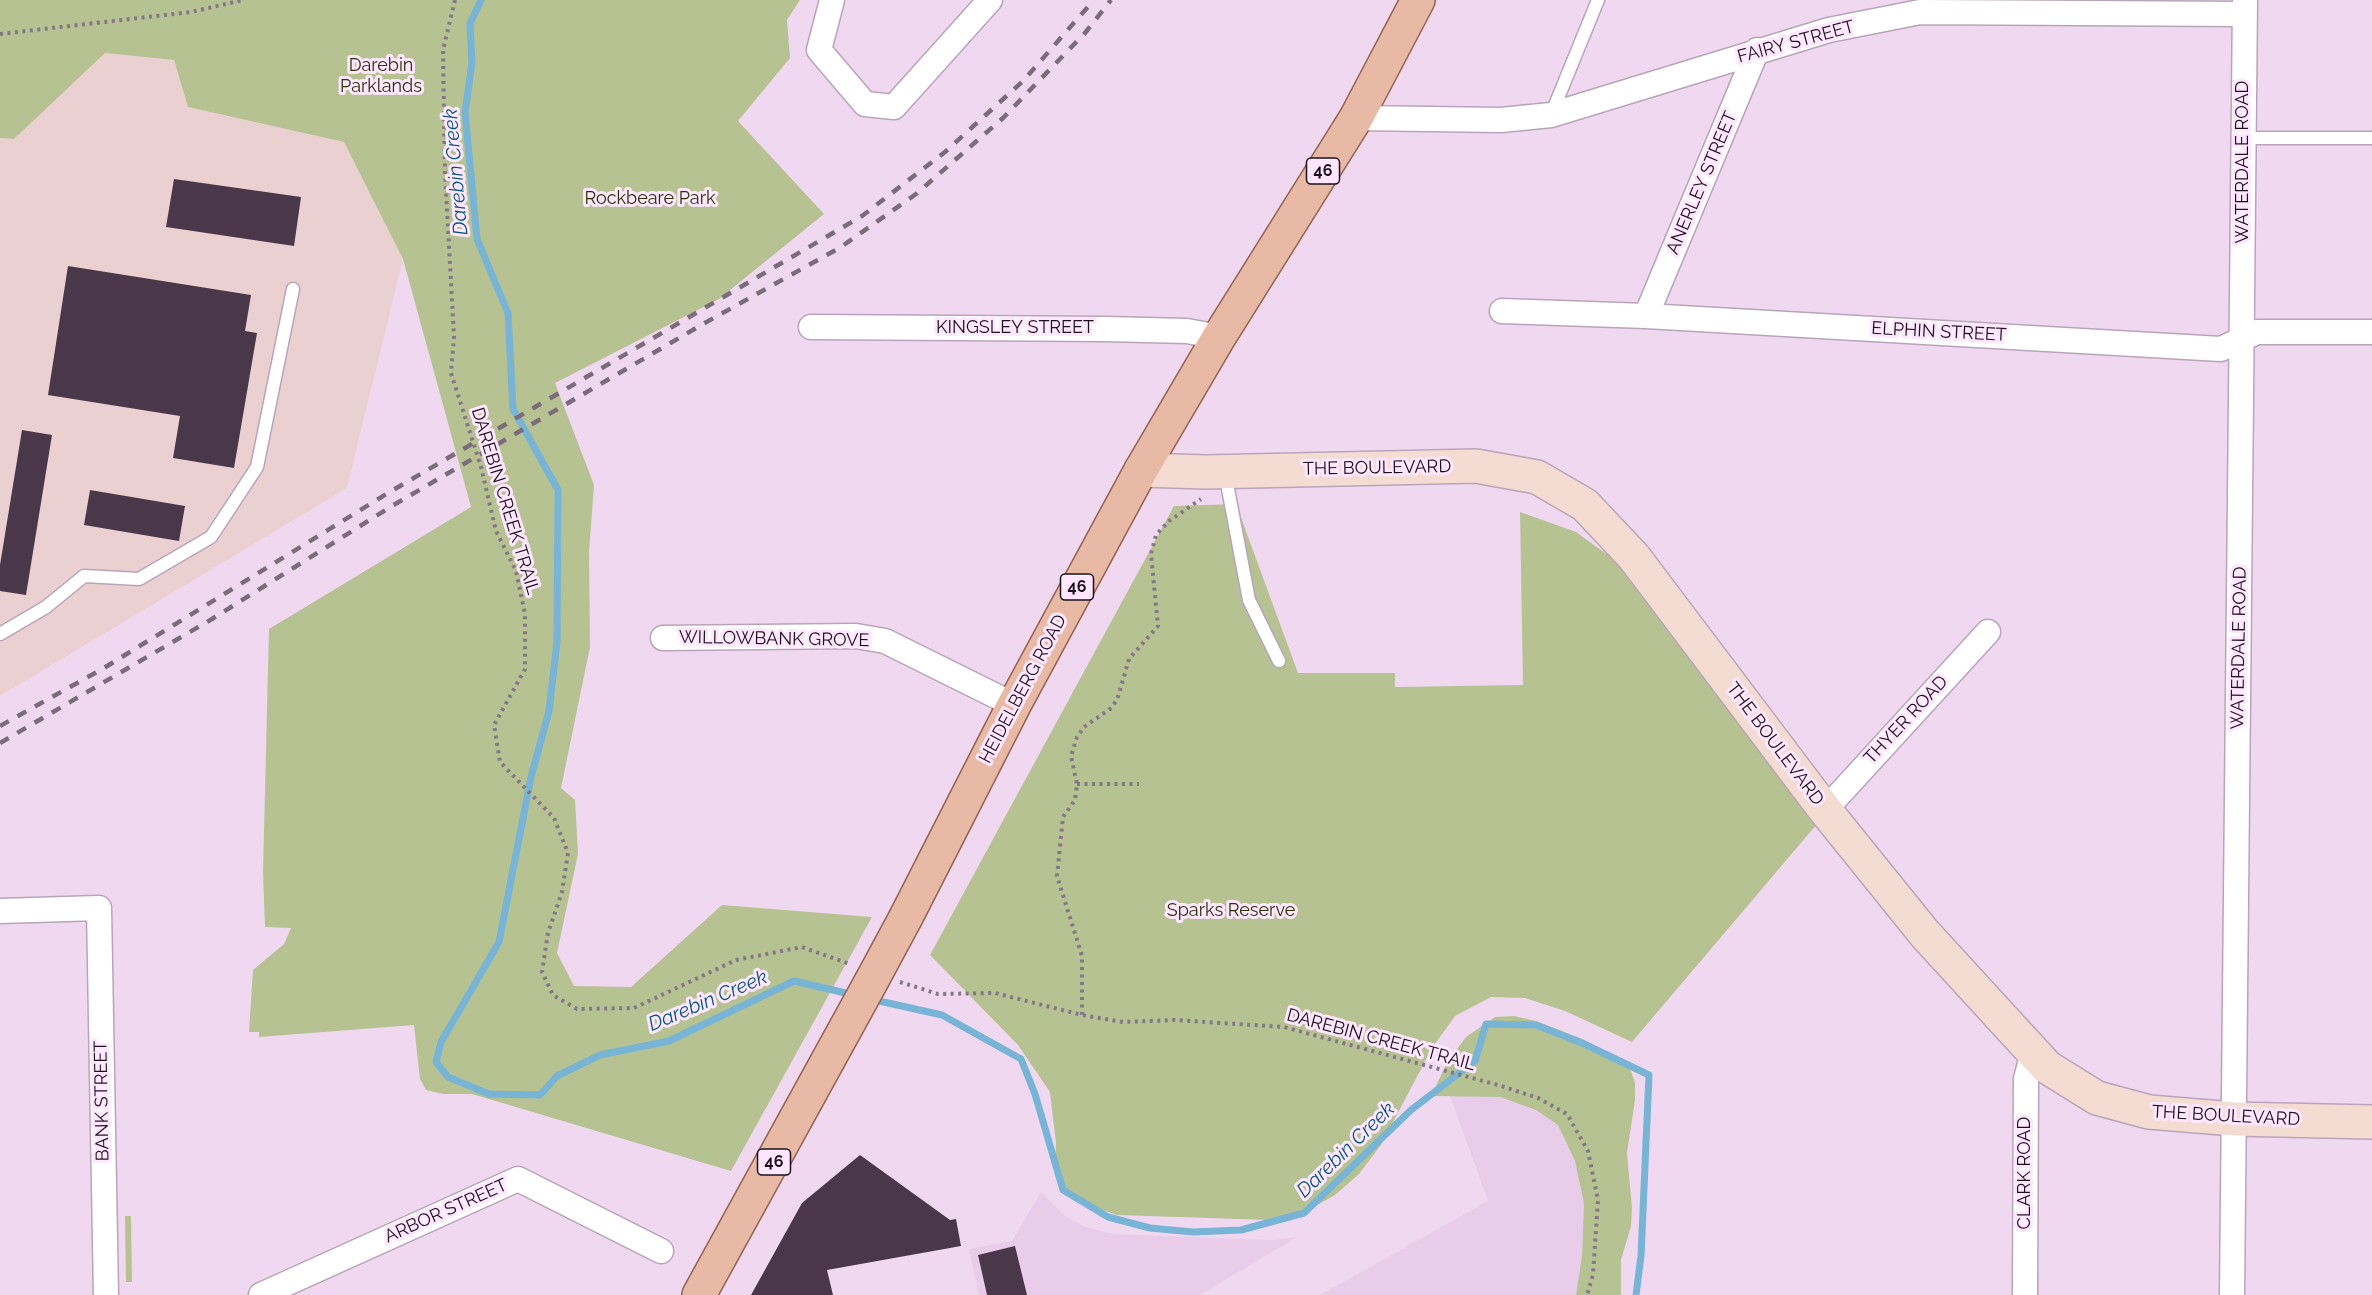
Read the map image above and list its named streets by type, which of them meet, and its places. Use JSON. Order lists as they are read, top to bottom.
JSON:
{
  "streets": {
    "main road": ["46", "HEIDELBERG ROAD"],
    "street": [
      "FAIRY STREET",
      "WATERDALE ROAD",
      "ANERLEY STREET",
      "KINGSLEY STREET",
      "ELPHIN STREET",
      "THE BOULEVARD",
      "WILLOWBANK GROVE",
      "THYER ROAD",
      "BANK STREET",
      "CLARK ROAD",
      "ARBOR STREET"
    ],
    "path": ["DAREBIN CREEK TRAIL"]
  },
  "crossings": [
    ["FAIRY STREET", "WATERDALE ROAD"],
    ["FAIRY STREET", "ANERLEY STREET"],
    ["FAIRY STREET", "HEIDELBERG ROAD"],
    ["WATERDALE ROAD", "ELPHIN STREET"],
    ["WATERDALE ROAD", "THE BOULEVARD"],
    ["ANERLEY STREET", "ELPHIN STREET"],
    ["KINGSLEY STREET", "HEIDELBERG ROAD"],
    ["THE BOULEVARD", "HEIDELBERG ROAD"],
    ["THE BOULEVARD", "THYER ROAD"],
    ["THE BOULEVARD", "CLARK ROAD"],
    ["WILLOWBANK GROVE", "HEIDELBERG ROAD"]
  ],
  "water": ["Darebin Creek"],
  "parks": ["Darebin Parklands", "Rockbeare Park", "Sparks Reserve"]
}
